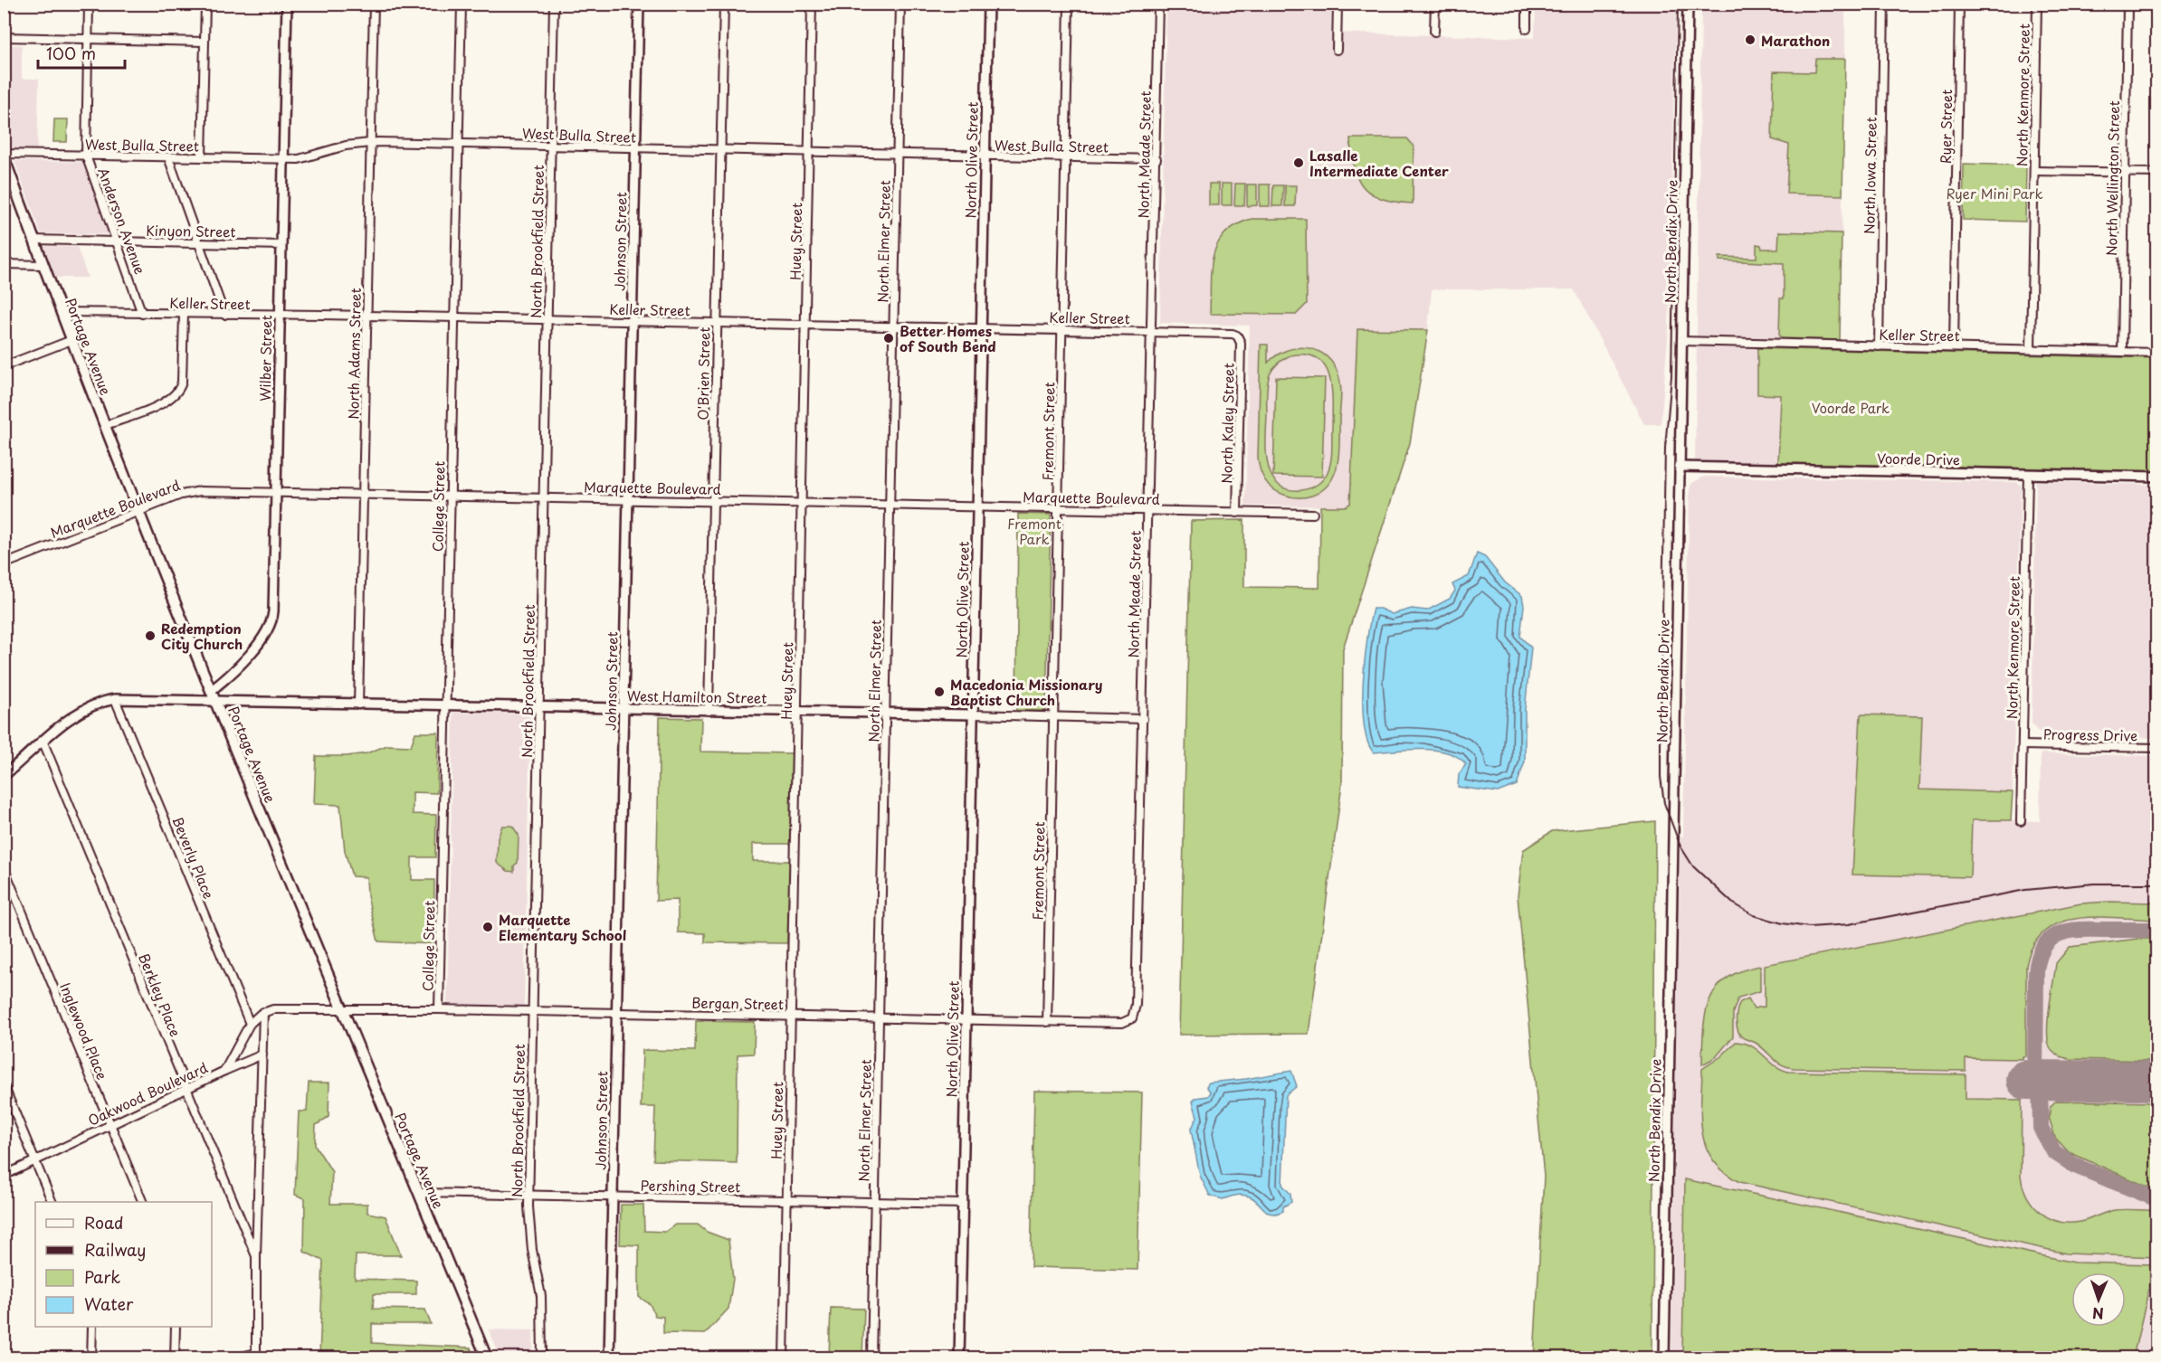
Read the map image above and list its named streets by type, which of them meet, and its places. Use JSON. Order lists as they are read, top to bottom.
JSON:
{
  "streets": {
    "main road": ["Portage Avenue"],
    "street": [
      "North Kenmore Street",
      "Ryer Street",
      "West Bulla Street",
      "North Meade Street",
      "North Olive Street",
      "North Iowa Street",
      "North Wellington Street",
      "Anderson Avenue",
      "Kinyon Street",
      "North Brookfield Street",
      "Johnson Street",
      "Huey Street",
      "North Elmer Street",
      "North Bendix Drive",
      "Keller Street",
      "North Adams Street",
      "Wilber Street",
      "O'Brien Street",
      "North Kaley Street",
      "Fremont Street",
      "Voorde Drive",
      "Marquette Boulevard",
      "College Street",
      "West Hamilton Street",
      "Progress Drive",
      "Beverly Place",
      "Berkley Place",
      "Bergan Street",
      "Inglewood Place",
      "Oakwood Boulevard",
      "Pershing Street"
    ]
  },
  "crossings": [
    ["North Kenmore Street", "Keller Street"],
    ["North Kenmore Street", "Voorde Drive"],
    ["North Kenmore Street", "Progress Drive"],
    ["Ryer Street", "Keller Street"],
    ["West Bulla Street", "North Meade Street"],
    ["West Bulla Street", "North Olive Street"],
    ["West Bulla Street", "Anderson Avenue"],
    ["West Bulla Street", "North Brookfield Street"],
    ["West Bulla Street", "Johnson Street"],
    ["West Bulla Street", "Huey Street"],
    ["West Bulla Street", "North Elmer Street"],
    ["West Bulla Street", "Portage Avenue"],
    ["West Bulla Street", "North Adams Street"],
    ["West Bulla Street", "Wilber Street"],
    ["West Bulla Street", "O'Brien Street"],
    ["West Bulla Street", "Fremont Street"],
    ["West Bulla Street", "College Street"],
    ["North Meade Street", "Keller Street"],
    ["North Meade Street", "Marquette Boulevard"],
    ["North Meade Street", "West Hamilton Street"],
    ["North Meade Street", "Bergan Street"],
    ["North Olive Street", "Keller Street"],
    ["North Olive Street", "Marquette Boulevard"],
    ["North Olive Street", "West Hamilton Street"],
    ["North Olive Street", "Bergan Street"],
    ["North Olive Street", "Pershing Street"],
    ["North Iowa Street", "Keller Street"],
    ["North Wellington Street", "Keller Street"],
    ["Anderson Avenue", "Kinyon Street"],
    ["Anderson Avenue", "Keller Street"],
    ["Kinyon Street", "Portage Avenue"],
    ["Kinyon Street", "Wilber Street"],
    ["North Brookfield Street", "Keller Street"],
    ["North Brookfield Street", "Marquette Boulevard"],
    ["North Brookfield Street", "West Hamilton Street"],
    ["North Brookfield Street", "Bergan Street"],
    ["North Brookfield Street", "Pershing Street"],
    ["Johnson Street", "Keller Street"],
    ["Johnson Street", "Marquette Boulevard"],
    ["Johnson Street", "West Hamilton Street"],
    ["Johnson Street", "Bergan Street"],
    ["Johnson Street", "Pershing Street"],
    ["Huey Street", "Keller Street"],
    ["Huey Street", "Marquette Boulevard"],
    ["Huey Street", "West Hamilton Street"],
    ["Huey Street", "Bergan Street"],
    ["Huey Street", "Pershing Street"],
    ["North Elmer Street", "Keller Street"],
    ["North Elmer Street", "Marquette Boulevard"],
    ["North Elmer Street", "West Hamilton Street"],
    ["North Elmer Street", "Bergan Street"],
    ["North Elmer Street", "Pershing Street"],
    ["North Bendix Drive", "Keller Street"],
    ["North Bendix Drive", "Voorde Drive"],
    ["Keller Street", "Portage Avenue"],
    ["Keller Street", "North Adams Street"],
    ["Keller Street", "Wilber Street"],
    ["Keller Street", "O'Brien Street"],
    ["Keller Street", "North Kaley Street"],
    ["Keller Street", "Fremont Street"],
    ["Keller Street", "College Street"],
    ["Portage Avenue", "Wilber Street"],
    ["Portage Avenue", "Marquette Boulevard"],
    ["Portage Avenue", "West Hamilton Street"],
    ["Portage Avenue", "Bergan Street"],
    ["Portage Avenue", "Pershing Street"],
    ["North Adams Street", "Marquette Boulevard"],
    ["North Adams Street", "West Hamilton Street"],
    ["Wilber Street", "Marquette Boulevard"],
    ["O'Brien Street", "Marquette Boulevard"],
    ["O'Brien Street", "West Hamilton Street"],
    ["North Kaley Street", "Marquette Boulevard"],
    ["Fremont Street", "Marquette Boulevard"],
    ["Fremont Street", "West Hamilton Street"],
    ["Fremont Street", "Bergan Street"],
    ["Marquette Boulevard", "College Street"],
    ["College Street", "West Hamilton Street"],
    ["College Street", "Bergan Street"],
    ["West Hamilton Street", "Beverly Place"],
    ["West Hamilton Street", "Berkley Place"],
    ["Beverly Place", "Oakwood Boulevard"],
    ["Berkley Place", "Oakwood Boulevard"],
    ["Inglewood Place", "Oakwood Boulevard"]
  ],
  "parks": ["Ryer Mini Park", "Voorde Park", "Fremont Park"],
  "places": [
    "Marathon",
    "Lasalle Intermediate Center",
    "Better Homes of South Bend",
    "Redemption City Church",
    "Macedonia Missionary Baptist Church",
    "Marquette Elementary School"
  ],
  "legend": [
    "Road",
    "Railway",
    "Park",
    "Water"
  ],
  "scale_bar": "100 m",
  "north": "bottom"
}
